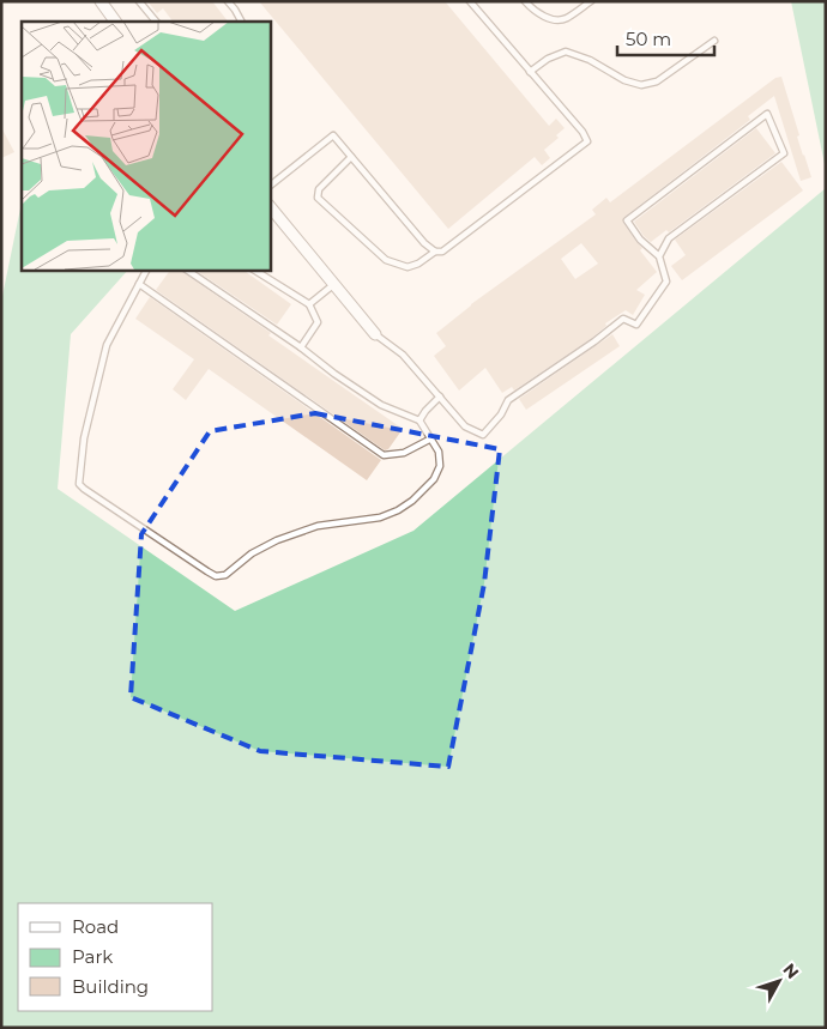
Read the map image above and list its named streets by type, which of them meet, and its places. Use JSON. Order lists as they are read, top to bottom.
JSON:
{
  "legend": ["Road", "Park", "Building"],
  "scale_bar": "50 m",
  "north": "top right"
}
